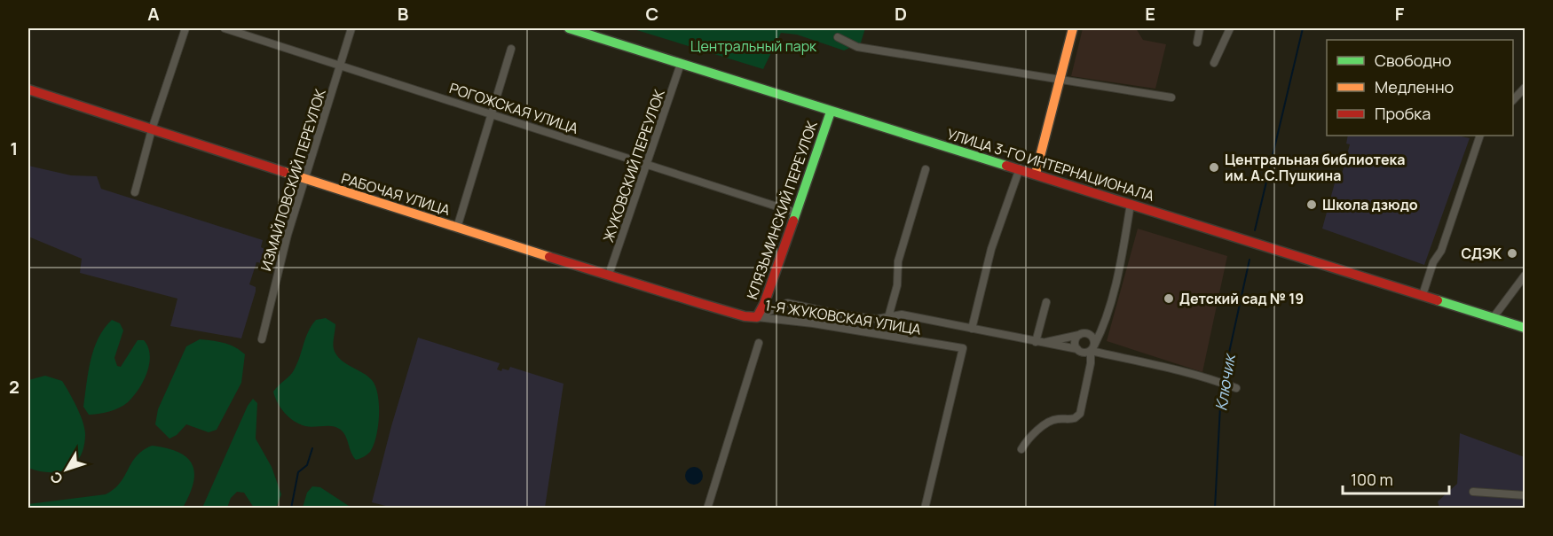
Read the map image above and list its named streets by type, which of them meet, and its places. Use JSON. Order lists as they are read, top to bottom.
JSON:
{
  "streets": {
    "main road": ["УЛИЦА 3-ГО ИНТЕРНАЦИОНАЛА", "РАБОЧАЯ УЛИЦА", "КЛЯЗЬМИНСКИЙ ПЕРЕУЛОК"],
    "street": [
      "РОГОЖСКАЯ УЛИЦА",
      "ЖУКОВСКИЙ ПЕРЕУЛОК",
      "ИЗМАЙЛОВСКИЙ ПЕРЕУЛОК",
      "1-Я ЖУКОВСКАЯ УЛИЦА"
    ]
  },
  "crossings": [
    ["РОГОЖСКАЯ УЛИЦА", "ЖУКОВСКИЙ ПЕРЕУЛОК"],
    ["РОГОЖСКАЯ УЛИЦА", "ИЗМАЙЛОВСКИЙ ПЕРЕУЛОК"],
    ["РОГОЖСКАЯ УЛИЦА", "КЛЯЗЬМИНСКИЙ ПЕРЕУЛОК"],
    ["УЛИЦА 3-ГО ИНТЕРНАЦИОНАЛА", "ЖУКОВСКИЙ ПЕРЕУЛОК"],
    ["УЛИЦА 3-ГО ИНТЕРНАЦИОНАЛА", "КЛЯЗЬМИНСКИЙ ПЕРЕУЛОК"],
    ["ЖУКОВСКИЙ ПЕРЕУЛОК", "РАБОЧАЯ УЛИЦА"],
    ["ИЗМАЙЛОВСКИЙ ПЕРЕУЛОК", "РАБОЧАЯ УЛИЦА"],
    ["РАБОЧАЯ УЛИЦА", "КЛЯЗЬМИНСКИЙ ПЕРЕУЛОК"],
    ["РАБОЧАЯ УЛИЦА", "1-Я ЖУКОВСКАЯ УЛИЦА"],
    ["КЛЯЗЬМИНСКИЙ ПЕРЕУЛОК", "1-Я ЖУКОВСКАЯ УЛИЦА"]
  ],
  "water": ["Ключик"],
  "parks": ["Центральный парк"],
  "places": [
    "Центральная библиотека им. А.С.Пушкина",
    "Школа дзюдо",
    "СДЭК",
    "Детский сад № 19"
  ],
  "legend": ["Свободно", "Медленно", "Пробка"],
  "scale_bar": "100 m",
  "north": "bottom left",
  "grid": {
    "columns": [
      "A",
      "B",
      "C",
      "D",
      "E",
      "F"
    ],
    "rows": ["1", "2"]
  }
}
